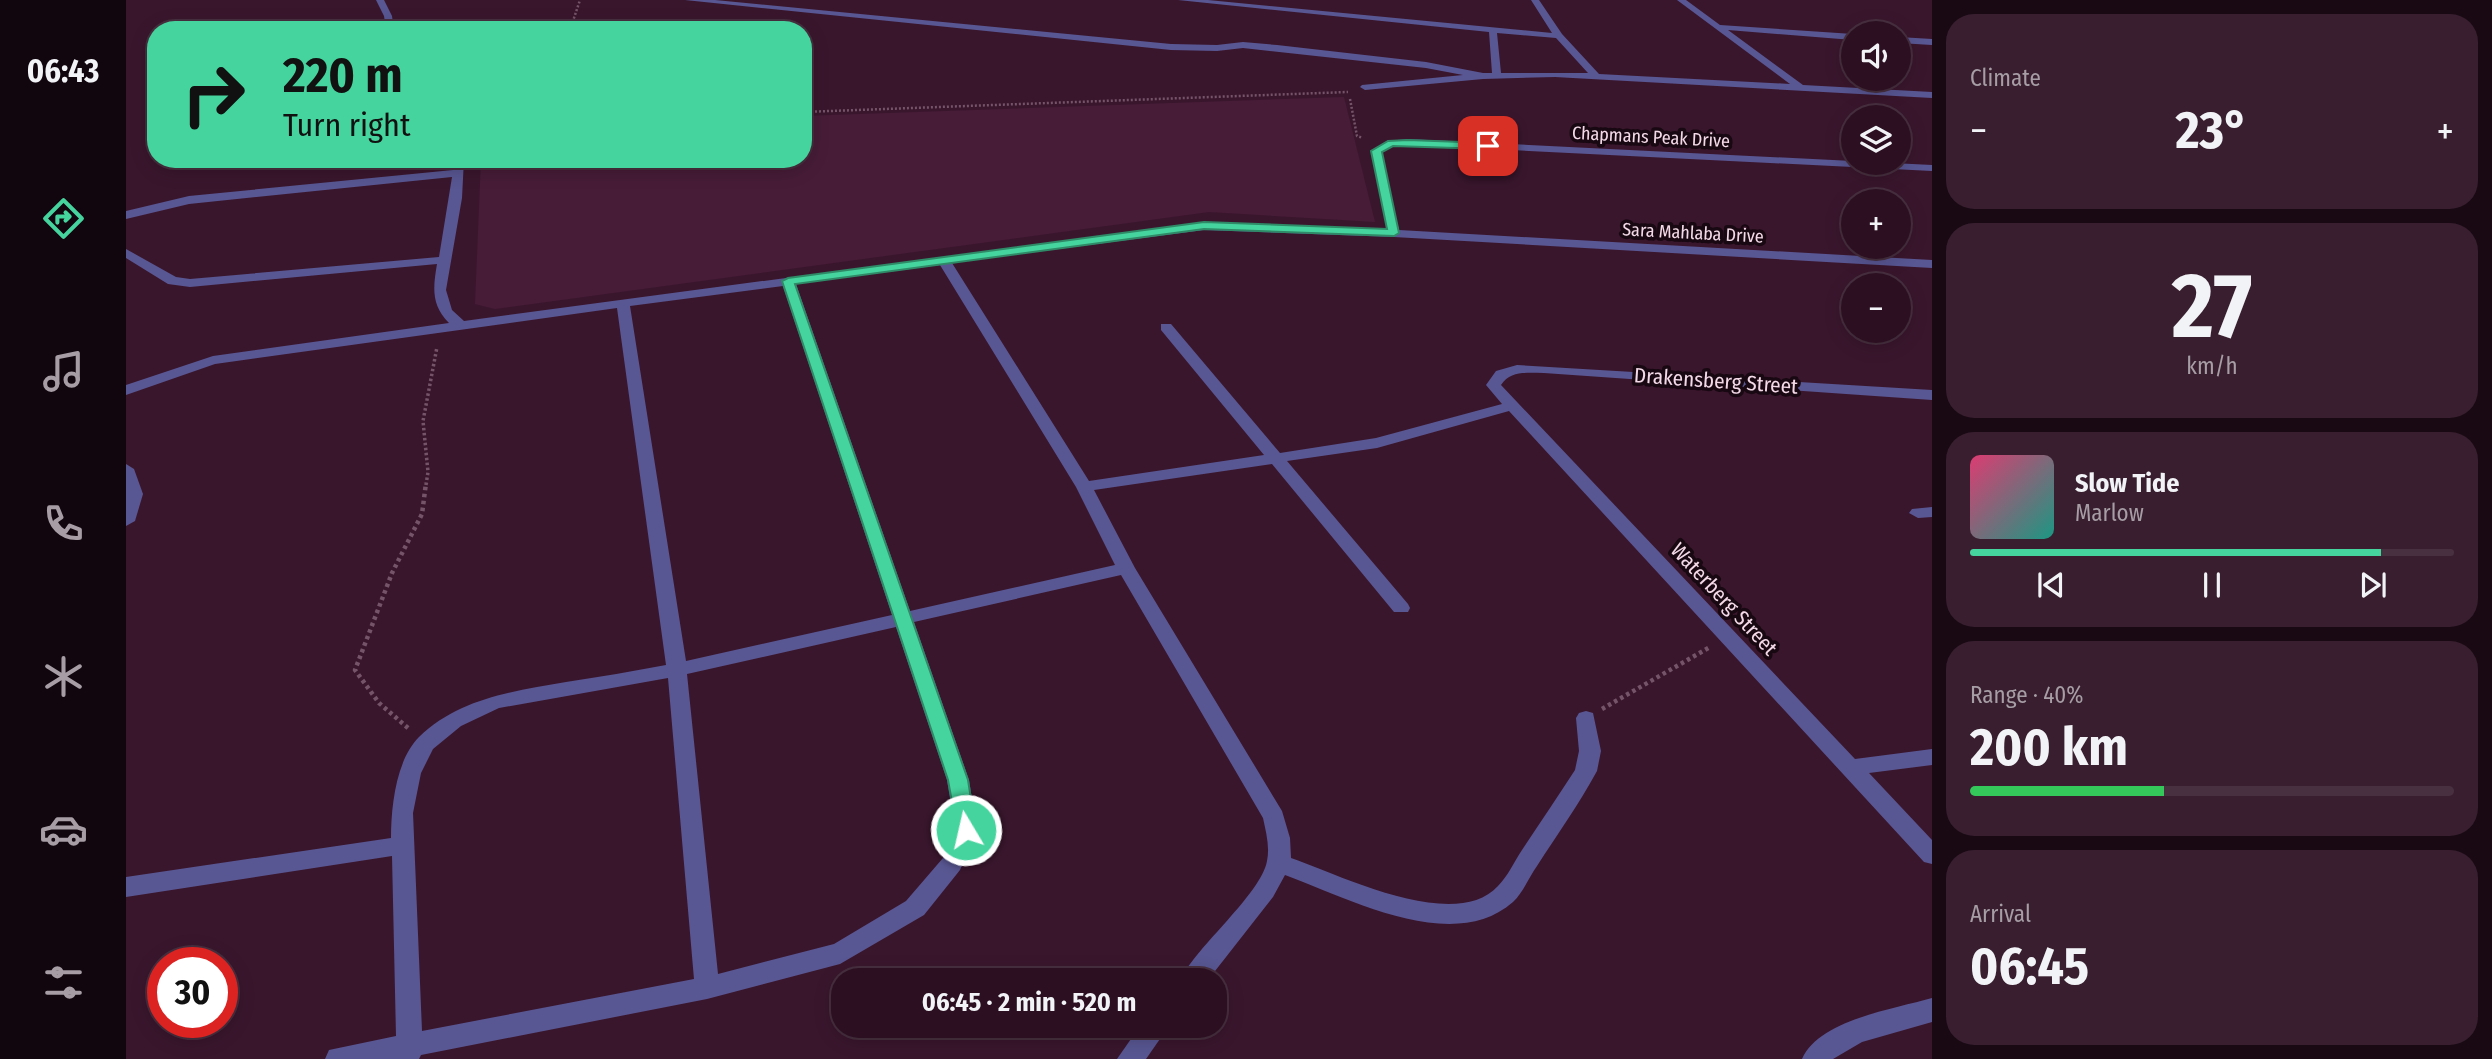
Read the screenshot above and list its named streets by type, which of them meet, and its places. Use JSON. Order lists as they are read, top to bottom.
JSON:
{
  "streets": {
    "street": [
      "Chapmans Peak Drive",
      "Sara Mahlaba Drive",
      "Drakensberg Street",
      "Waterberg Street"
    ]
  },
  "crossings": [
    ["Drakensberg Street", "Waterberg Street"]
  ],
  "page": {
    "tabs": "06:43",
    "tile": [
      "Climate",
      ["27", "km/h"],
      ["Range · 40%", "200 km"],
      ["Arrival", "06:45"]
    ],
    "map_buttons": ["+", "−"],
    "turn": ["220 m", "Turn right"],
    "heat": ["−", "23°", "+"],
    "song": ["Slow Tide", "Marlow"],
    "limit": "30",
    "trip": "06:45 · 2 min · 520 m"
  }
}
